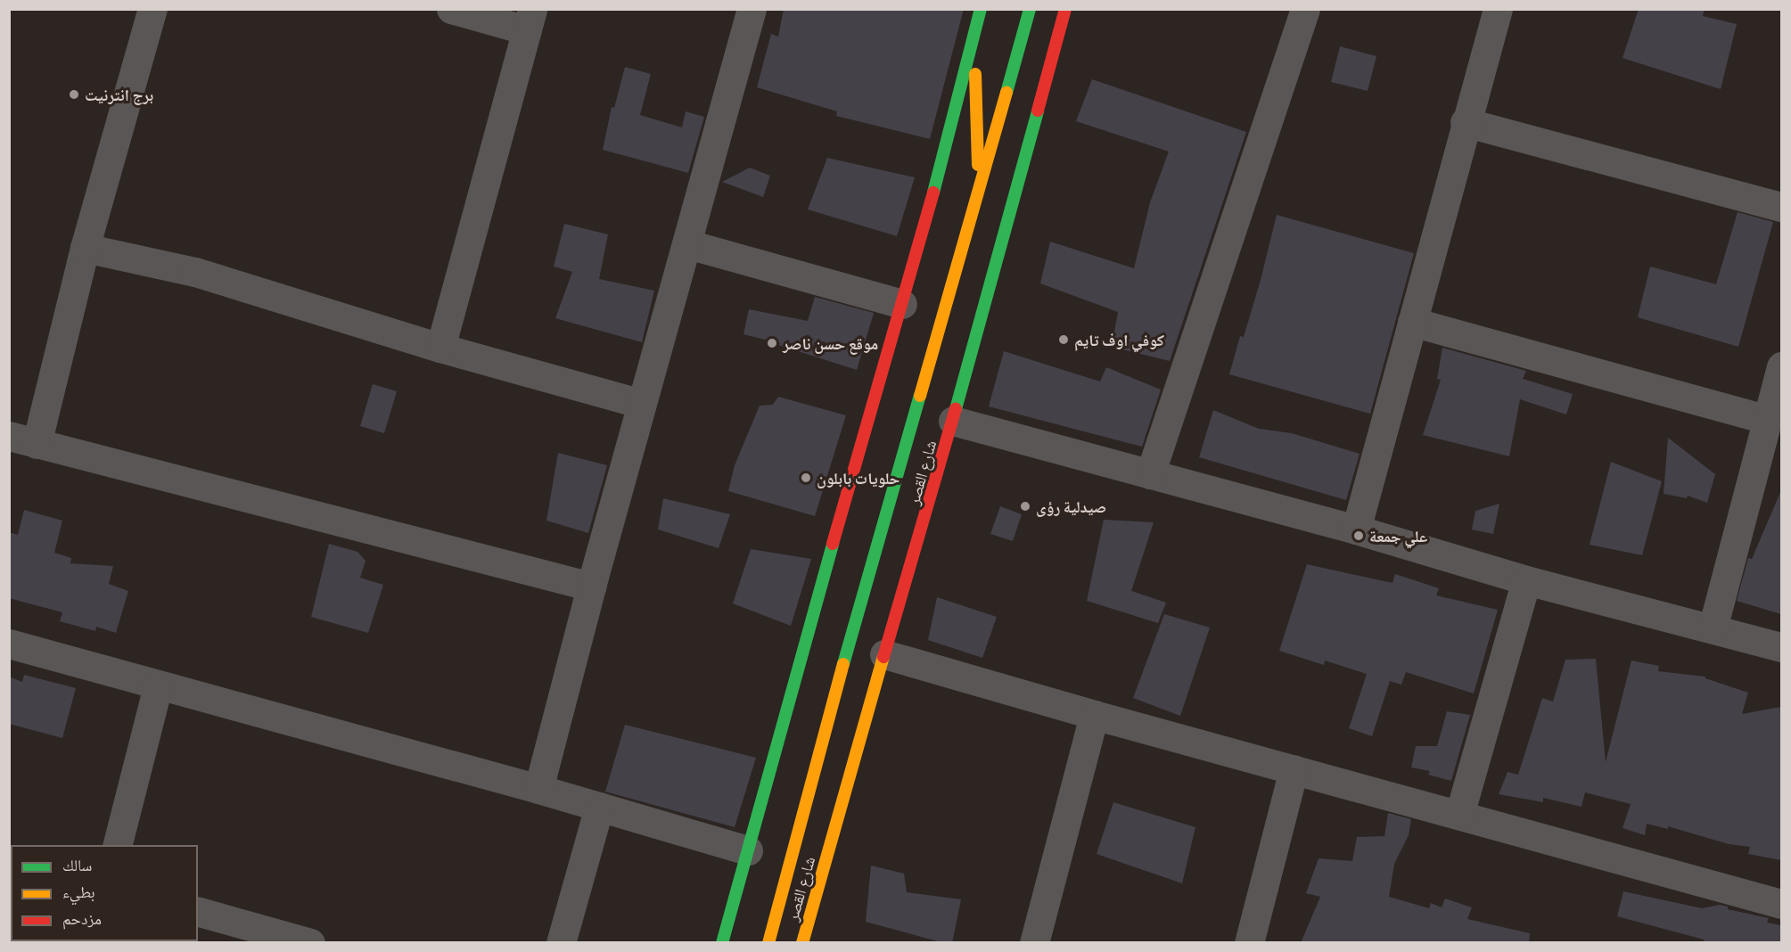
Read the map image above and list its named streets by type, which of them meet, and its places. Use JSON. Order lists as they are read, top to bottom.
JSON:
{
  "streets": {
    "street": ["شارع القصر"]
  },
  "places": [
    "برج انترنيت",
    "كوفي اوف تايم",
    "موقع حسن ناصر",
    "حلويات بابلون",
    "صيدلية رؤى",
    "علي جمعة"
  ],
  "legend": ["سالك", "بطيء", "مزدحم"]
}
